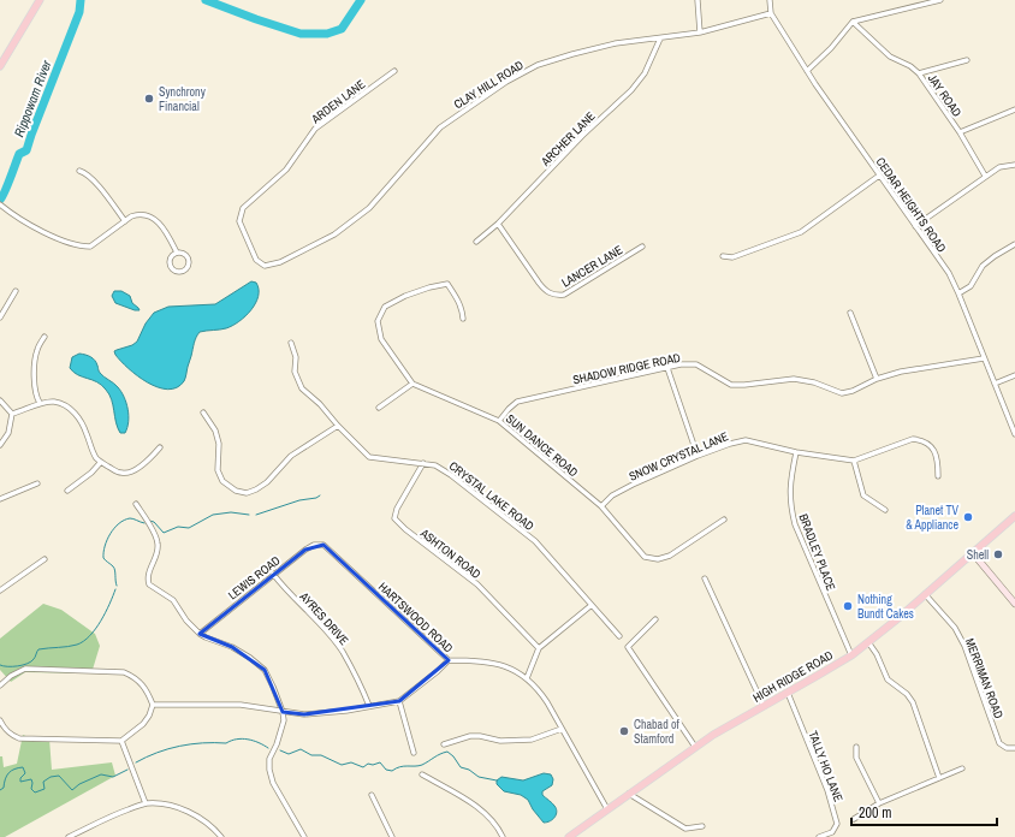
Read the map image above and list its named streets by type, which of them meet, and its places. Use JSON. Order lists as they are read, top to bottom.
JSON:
{
  "streets": {
    "main road": ["HIGH RIDGE ROAD"],
    "street": [
      "CLAY HILL ROAD",
      "JAY ROAD",
      "ARDEN LANE",
      "ARCHER LANE",
      "CEDAR HEIGHTS ROAD",
      "LANCER LANE",
      "SHADOW RIDGE ROAD",
      "SUN DANCE ROAD",
      "SNOW CRYSTAL LANE",
      "CRYSTAL LAKE ROAD",
      "BRADLEY PLACE",
      "ASHTON ROAD",
      "LEWIS ROAD",
      "HARTSWOOD ROAD",
      "AYRES DRIVE",
      "MERRIMAN ROAD",
      "TALLY HO LANE"
    ]
  },
  "crossings": [
    ["CLAY HILL ROAD", "ARDEN LANE"],
    ["CLAY HILL ROAD", "ARCHER LANE"],
    ["CLAY HILL ROAD", "CEDAR HEIGHTS ROAD"],
    ["ARCHER LANE", "LANCER LANE"],
    ["CEDAR HEIGHTS ROAD", "SHADOW RIDGE ROAD"],
    ["SHADOW RIDGE ROAD", "SUN DANCE ROAD"],
    ["SUN DANCE ROAD", "SNOW CRYSTAL LANE"],
    ["SNOW CRYSTAL LANE", "BRADLEY PLACE"],
    ["CRYSTAL LAKE ROAD", "ASHTON ROAD"],
    ["BRADLEY PLACE", "HIGH RIDGE ROAD"],
    ["LEWIS ROAD", "HARTSWOOD ROAD"],
    ["LEWIS ROAD", "AYRES DRIVE"],
    ["HARTSWOOD ROAD", "HIGH RIDGE ROAD"],
    ["HIGH RIDGE ROAD", "MERRIMAN ROAD"],
    ["HIGH RIDGE ROAD", "TALLY HO LANE"]
  ],
  "water": ["Rippowam River"],
  "places": [
    "Synchrony Financial",
    "Planet TV & Appliance",
    "Shell",
    "Nothing Bundt Cakes",
    "Chabad of Stamford"
  ],
  "scale_bar": "200 m"
}
